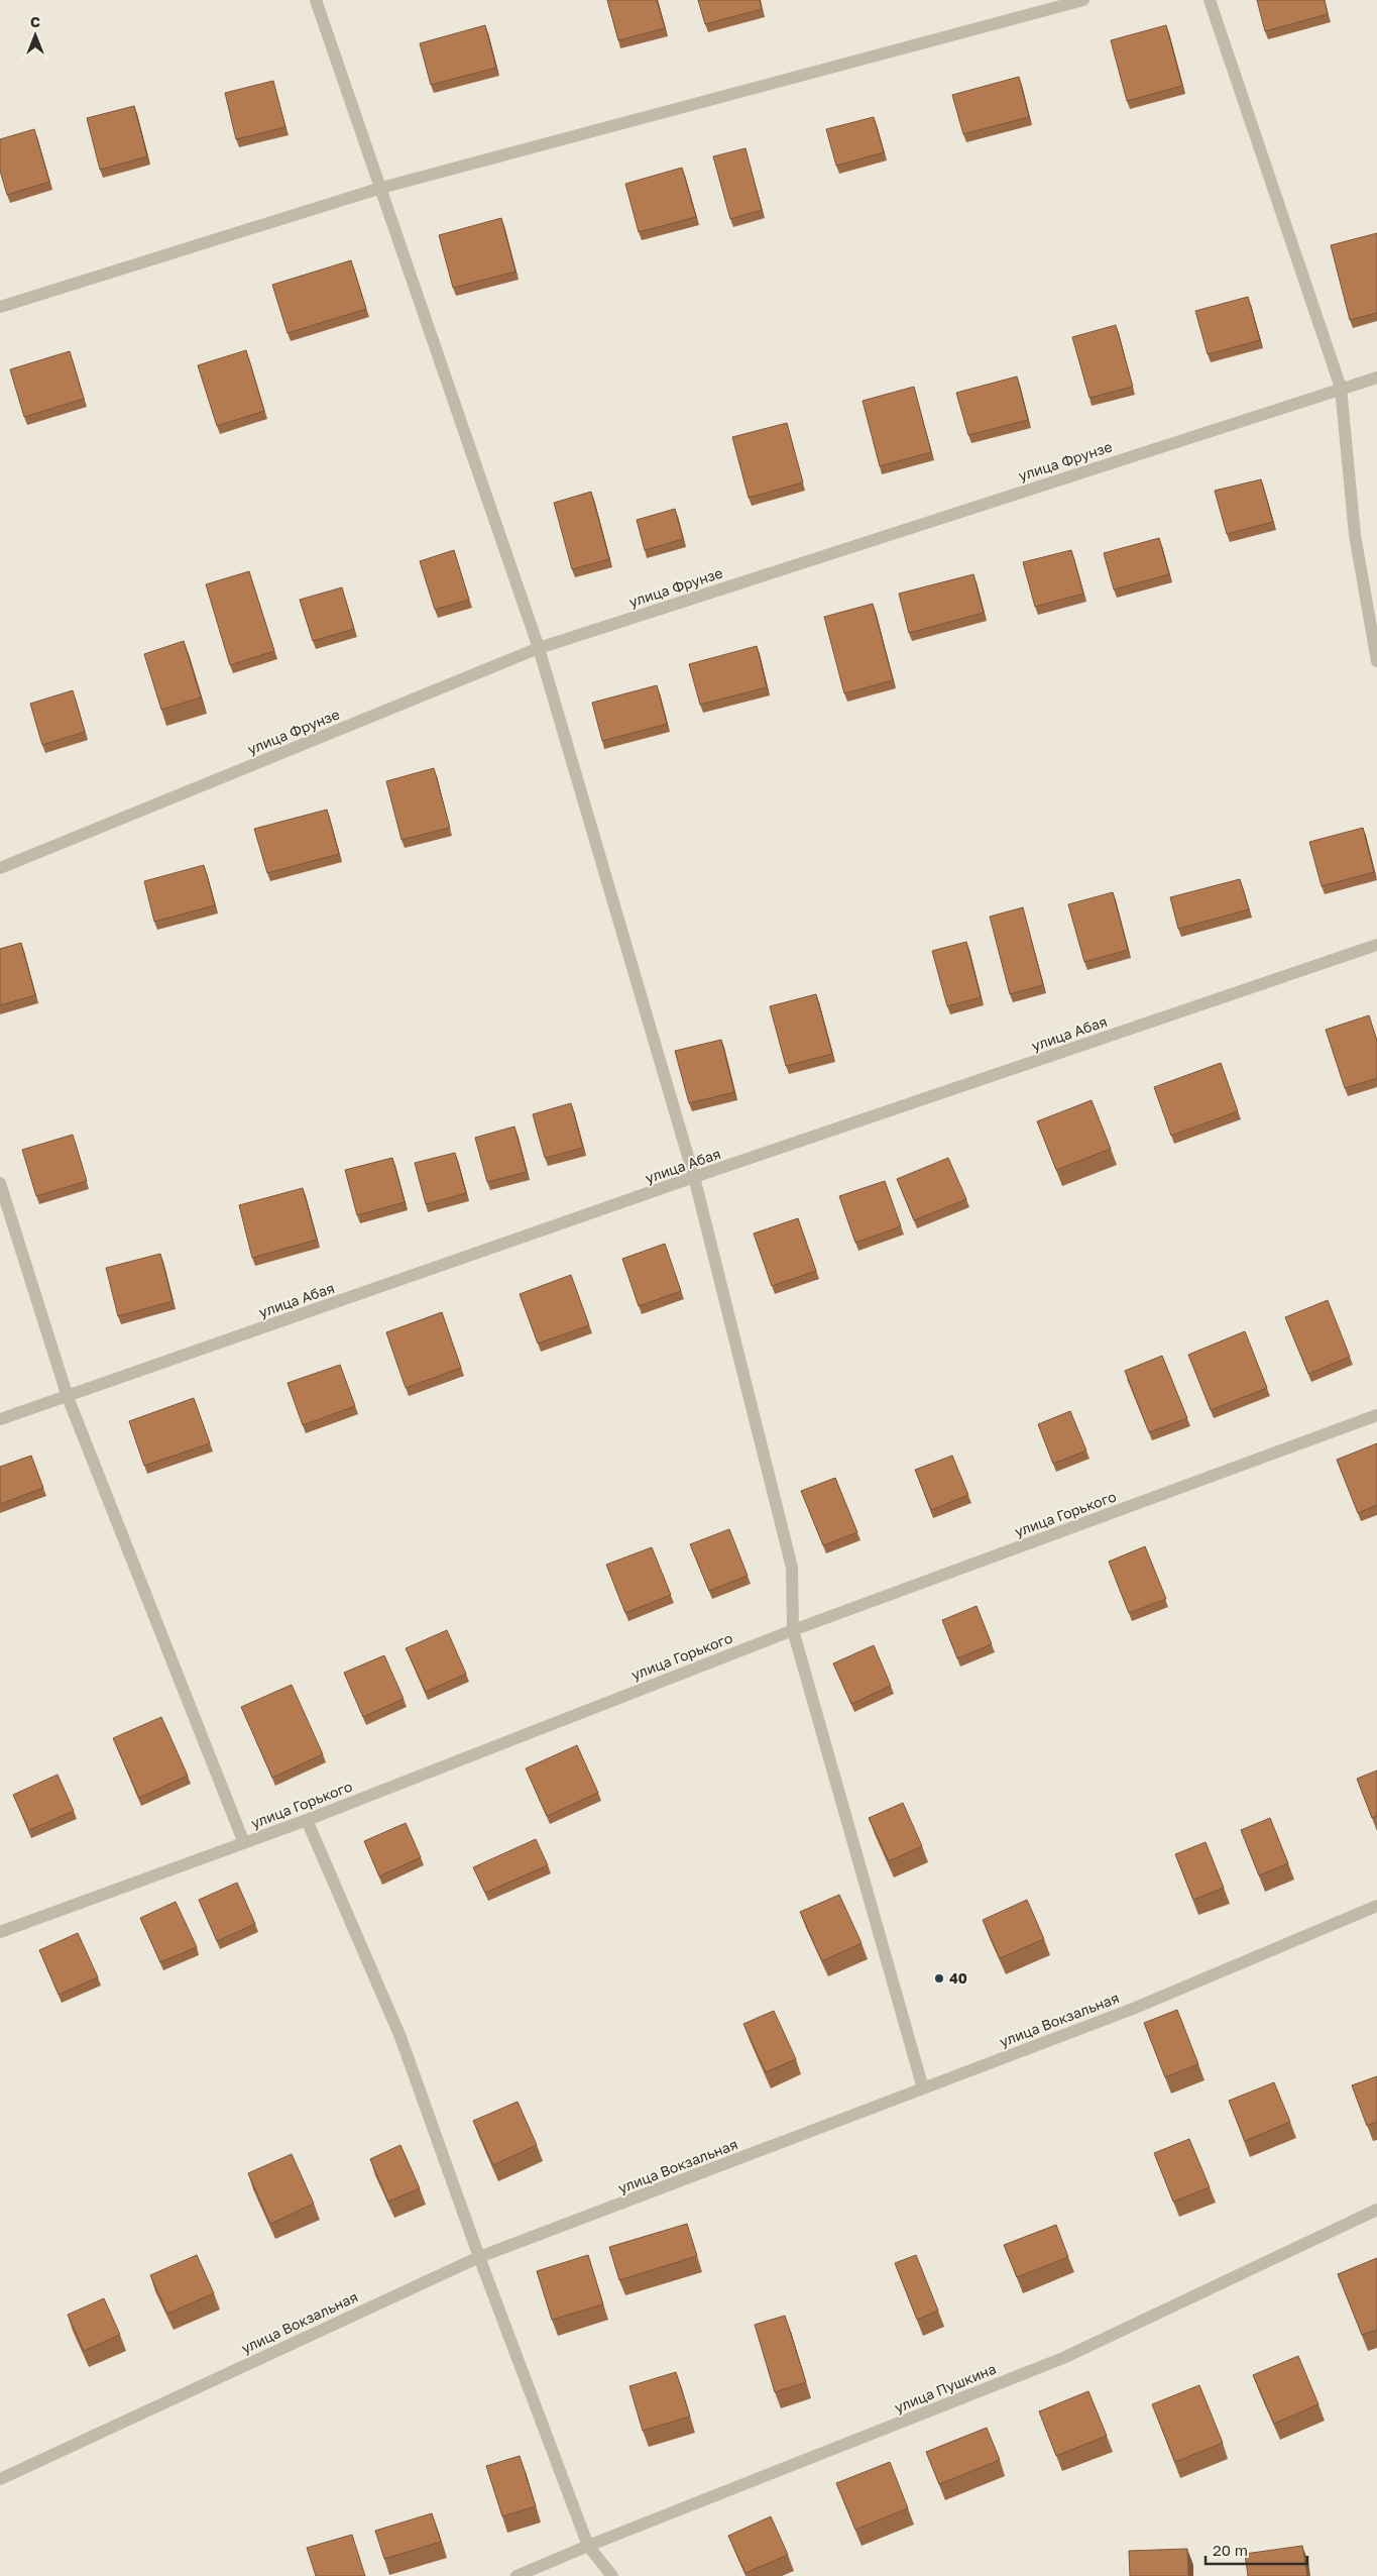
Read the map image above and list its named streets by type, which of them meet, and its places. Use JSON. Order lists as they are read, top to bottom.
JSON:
{
  "streets": {
    "street": [
      "улица Фрунзе",
      "улица Абая",
      "улица Горького",
      "улица Вокзальная",
      "улица Пушкина"
    ]
  },
  "places": ["40"],
  "scale_bar": "20 m",
  "north": "top"
}
